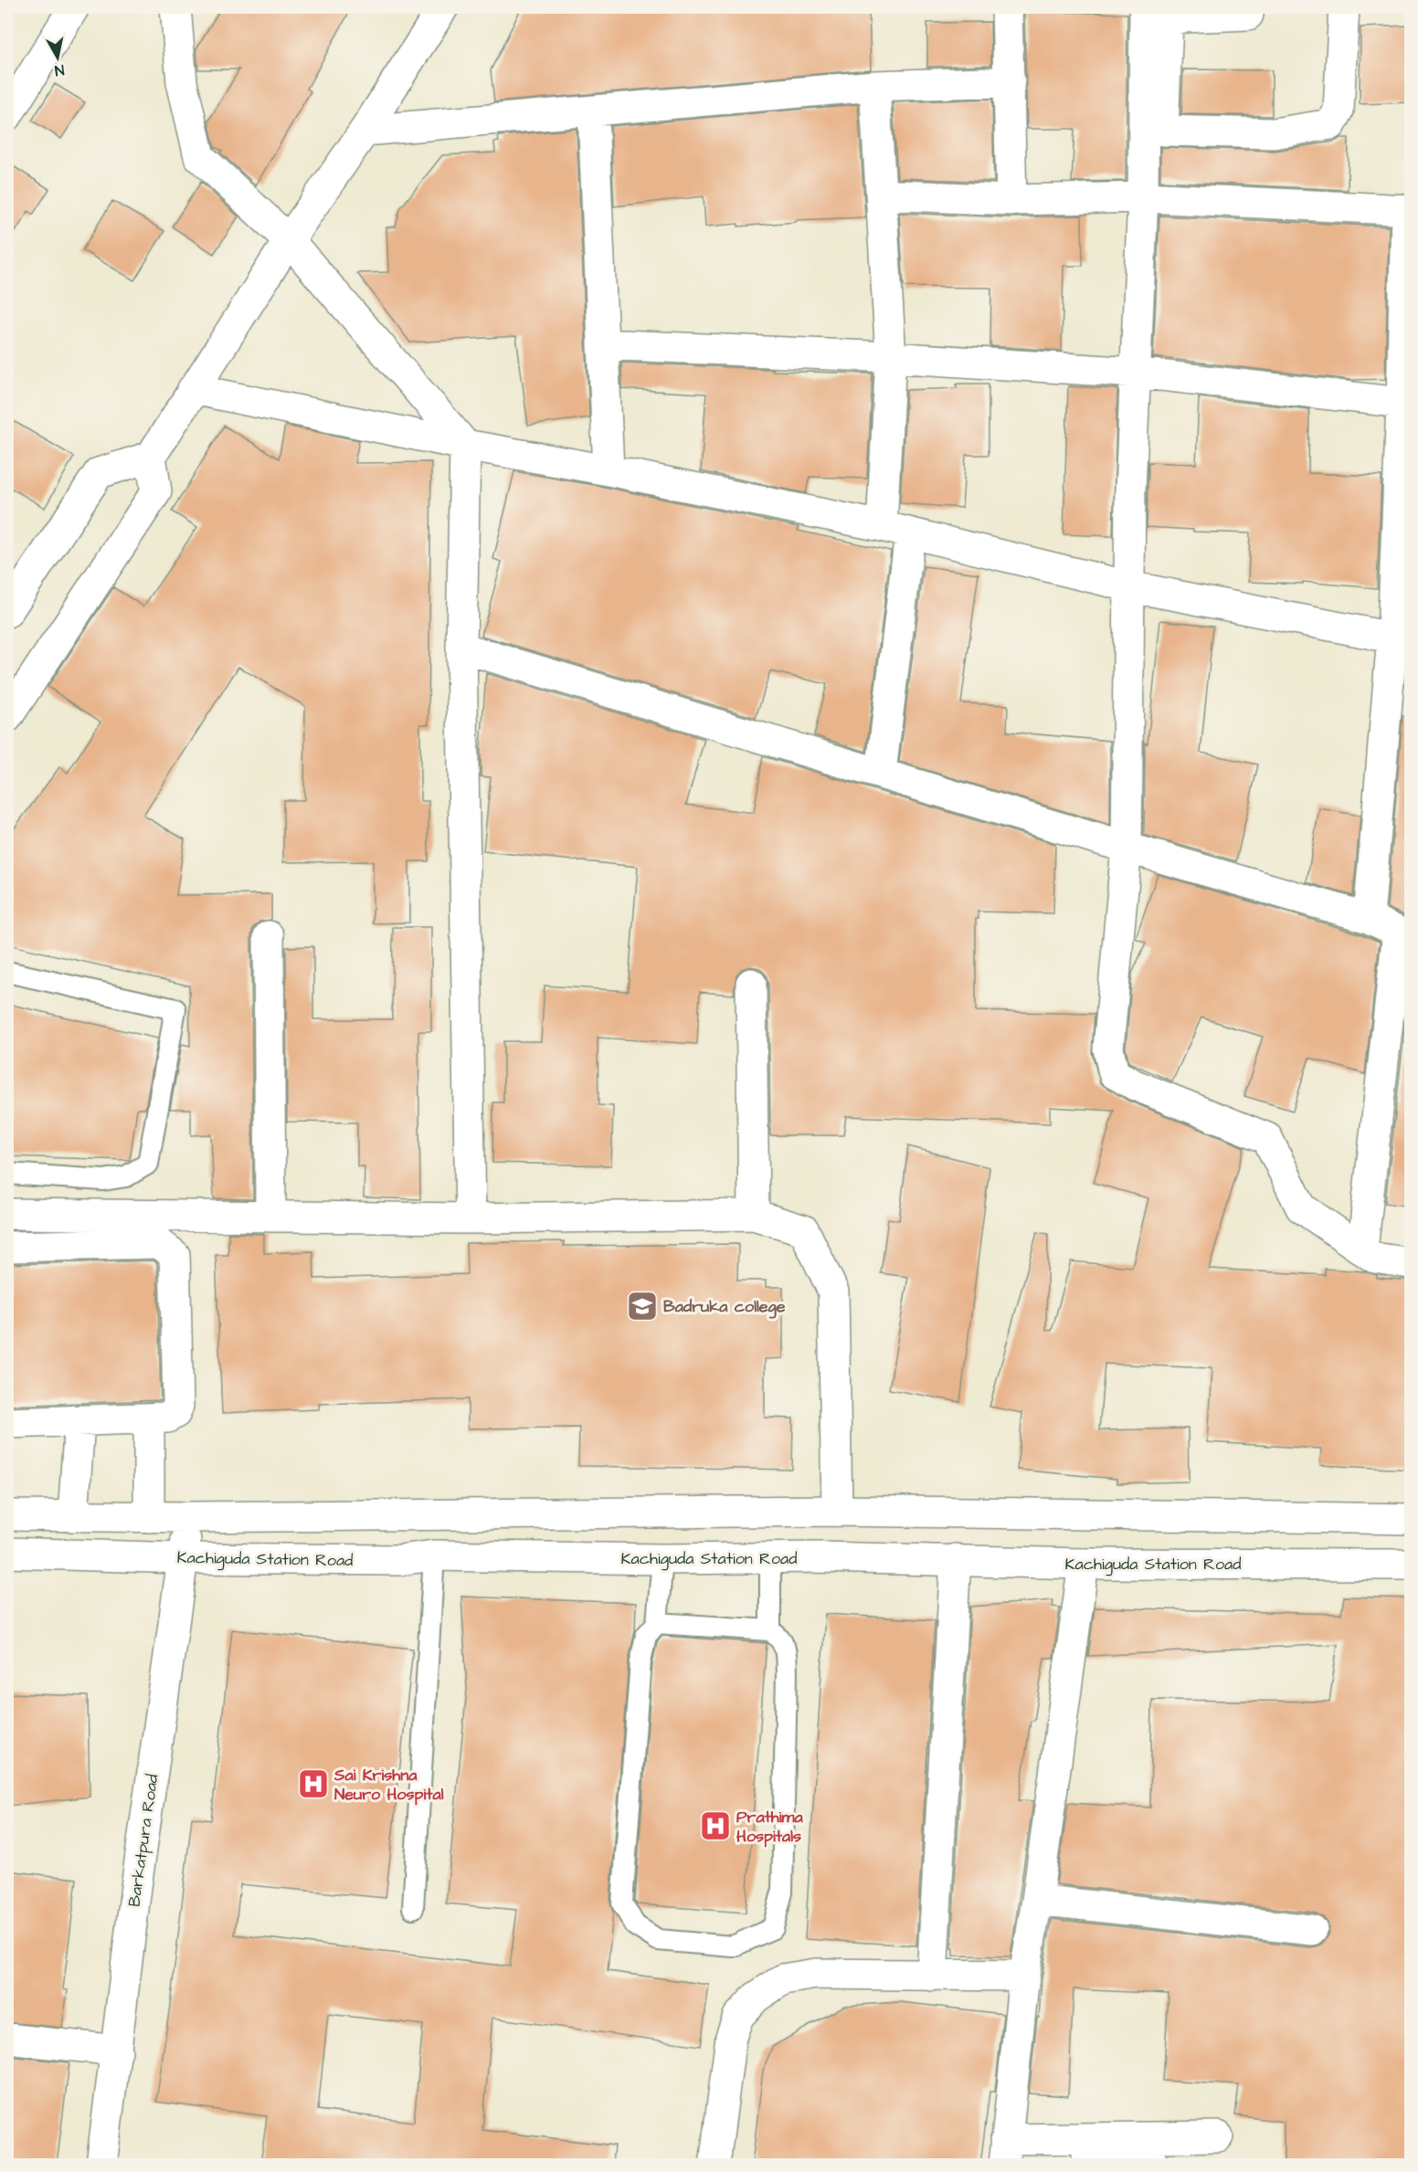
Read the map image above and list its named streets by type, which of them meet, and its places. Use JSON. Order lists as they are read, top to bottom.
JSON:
{
  "streets": {
    "street": ["Kachiguda Station Road", "Barkatpura Road"]
  },
  "crossings": [
    ["Kachiguda Station Road", "Barkatpura Road"]
  ],
  "places": {
    "school or university": ["Badruka college"],
    "hospital": ["Sai Krishna Neuro Hospital", "Prathima Hospitals"]
  },
  "north": "bottom"
}
